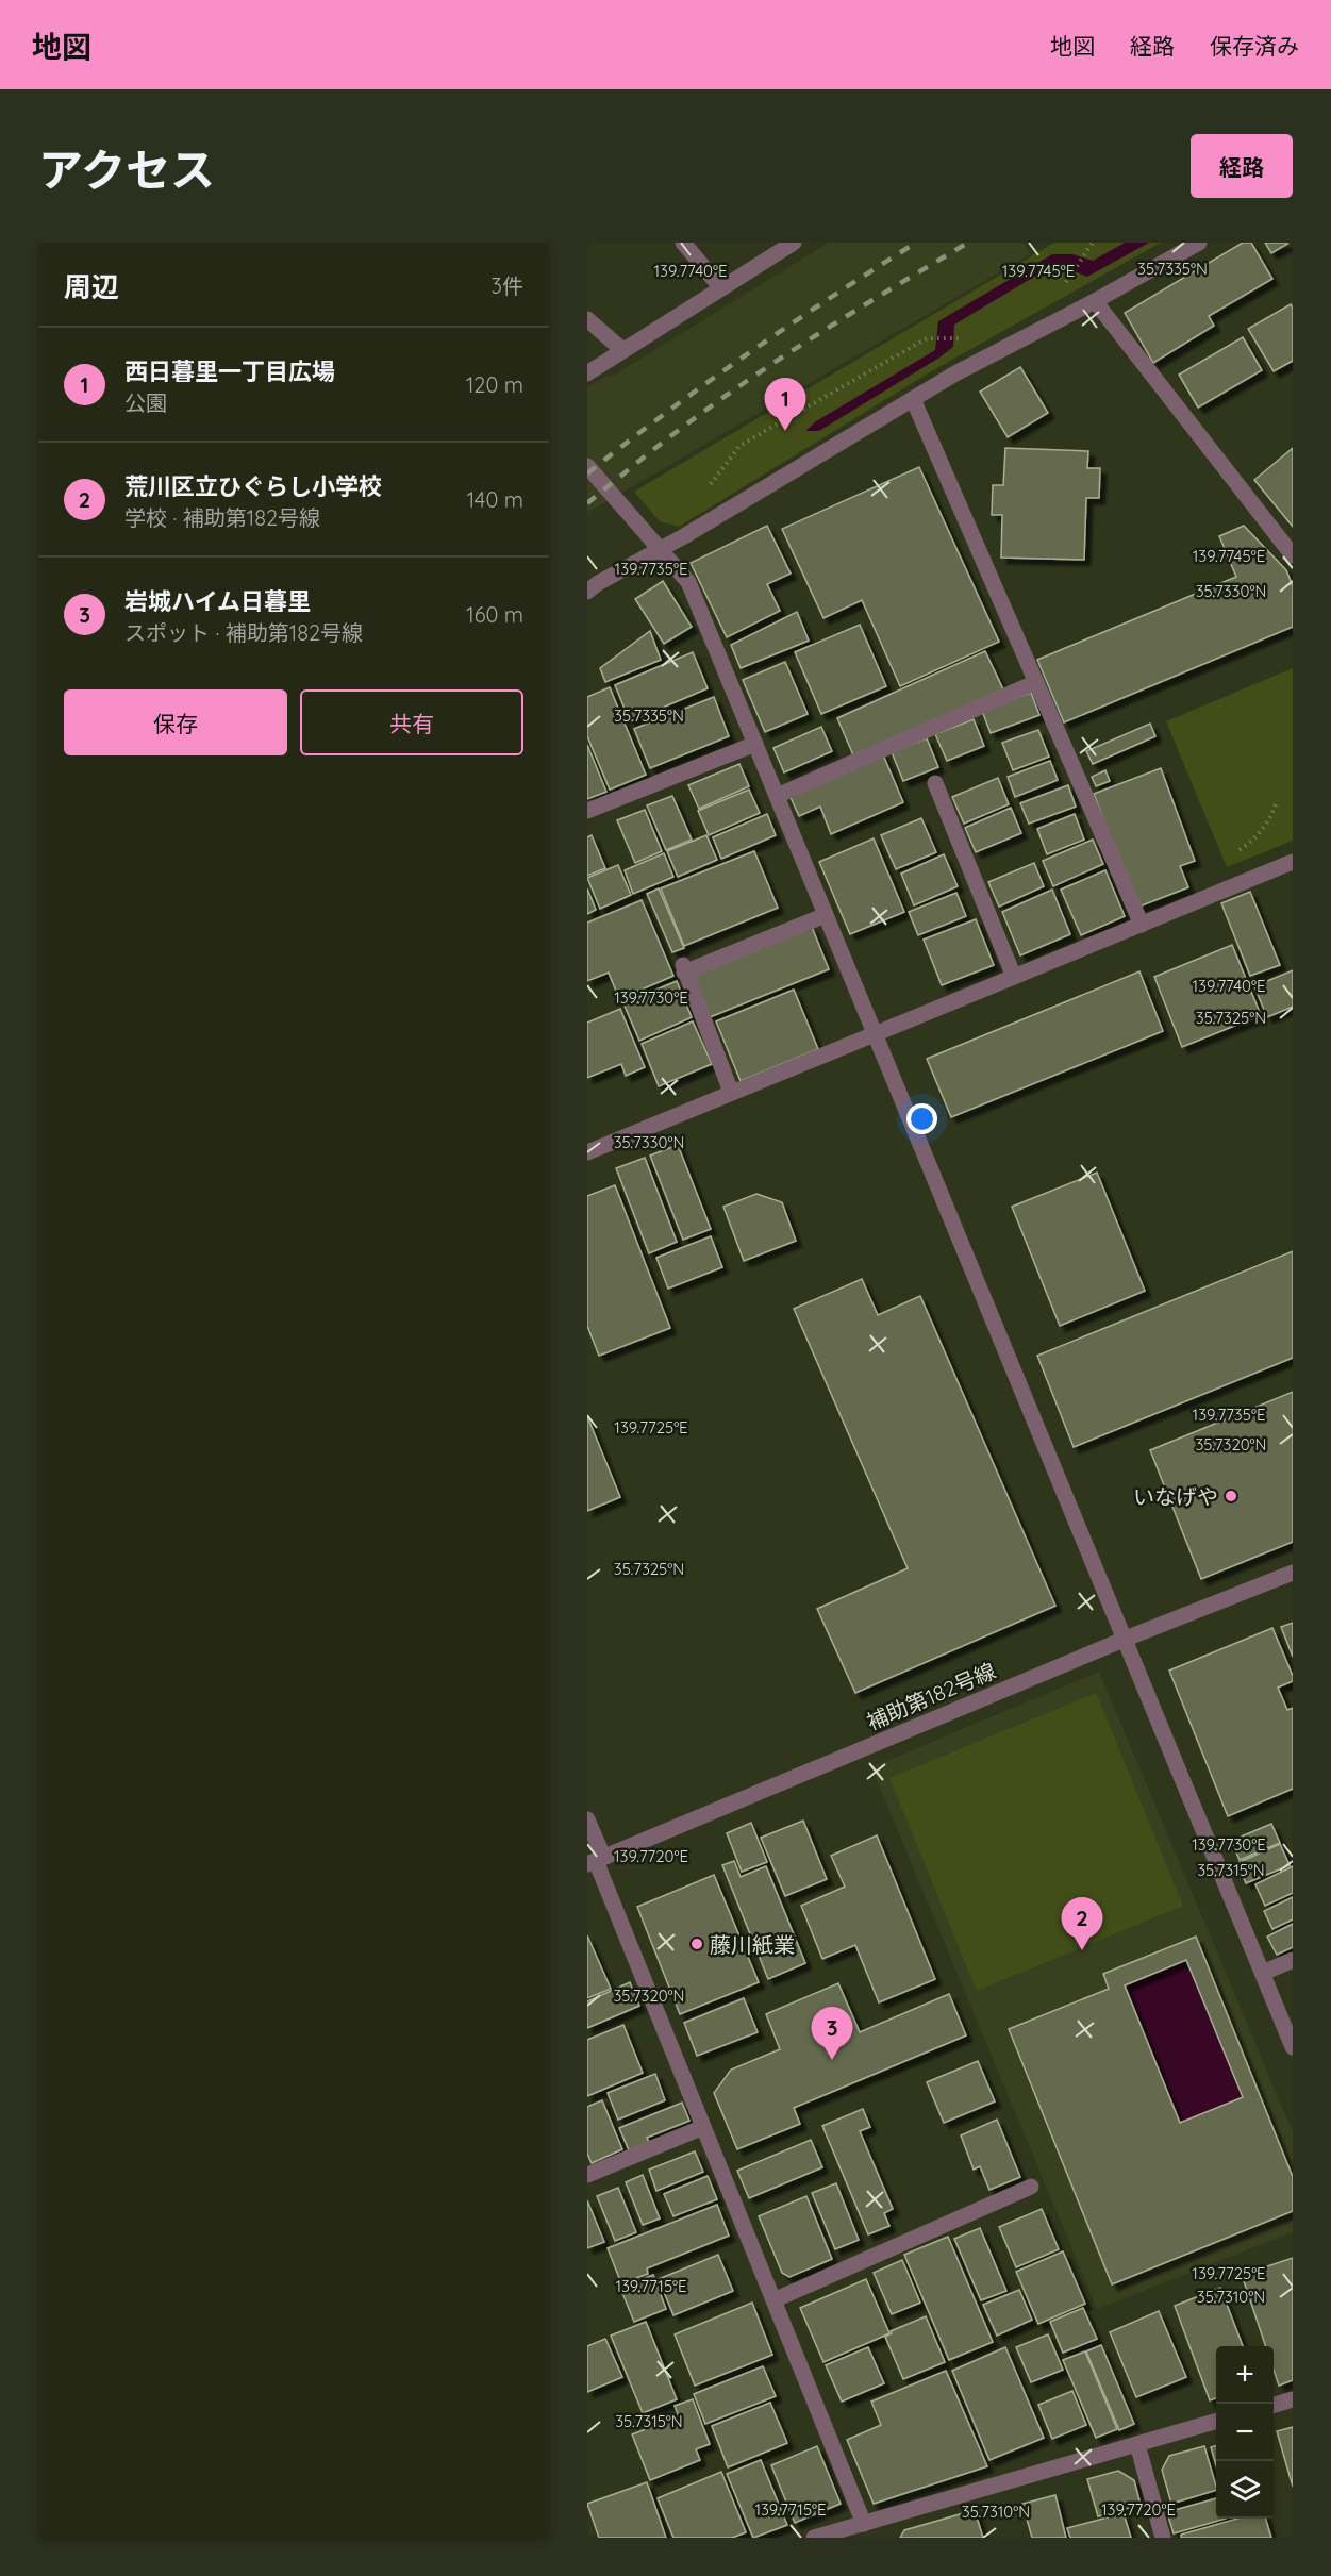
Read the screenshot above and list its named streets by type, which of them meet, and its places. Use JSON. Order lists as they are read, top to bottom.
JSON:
{
  "streets": {
    "street": ["補助第182号線"]
  },
  "places": ["いなげや", "藤川紙業"],
  "page": {
    "header": "地図",
    "nav": ["地図", "経路", "保存済み"],
    "title": "アクセス",
    "buttons": [
      "経路",
      ["保存", "共有"]
    ],
    "heading": ["周辺", "3件"],
    "list": [
      {
        "mark": "1",
        "name": "西日暮里一丁目広場",
        "note": "公園",
        "value": "120 m"
      },
      {
        "mark": "2",
        "name": "荒川区立ひぐらし小学校",
        "note": "学校 · 補助第182号線",
        "value": "140 m"
      },
      {
        "mark": "3",
        "name": "岩城ハイム日暮里",
        "note": "スポット · 補助第182号線",
        "value": "160 m"
      }
    ],
    "pins": ["1", "2", "3"],
    "map_buttons": ["+", "−"]
  },
  "coordinates": [
    "35.7335°N",
    "139.7745°E",
    "139.7740°E",
    "139.7735°E",
    "35.7330°N",
    "139.7730°E",
    "35.7325°N",
    "139.7725°E",
    "35.7320°N",
    "139.7720°E",
    "35.7315°N",
    "139.7715°E",
    "35.7310°N"
  ]
}
